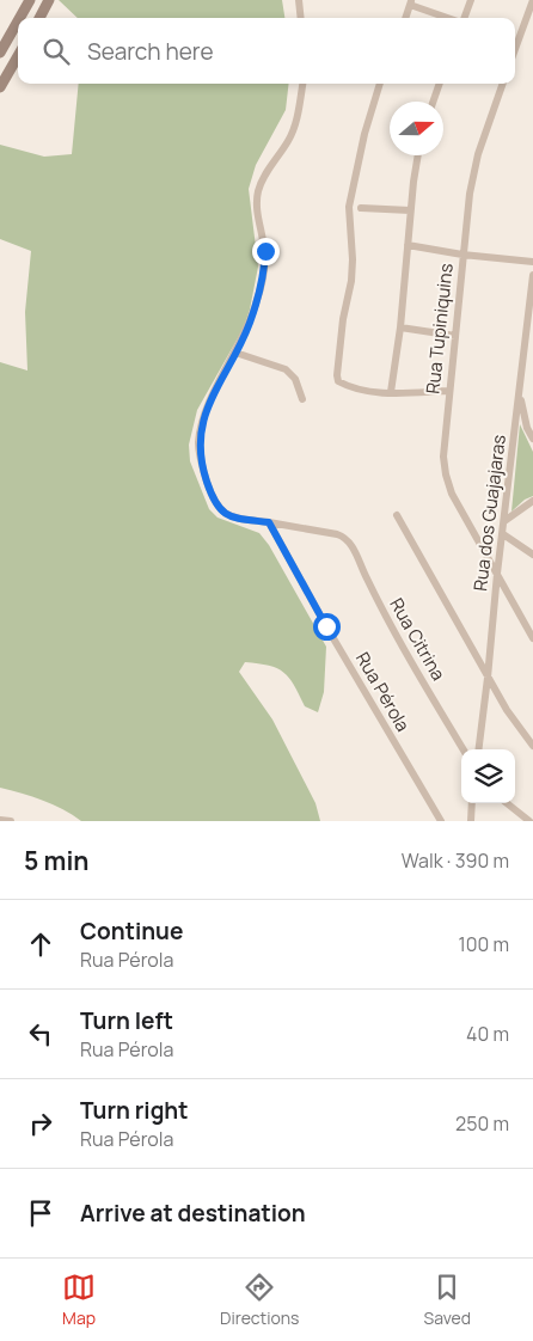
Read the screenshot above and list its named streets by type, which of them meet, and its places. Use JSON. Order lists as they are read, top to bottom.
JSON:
{
  "streets": {
    "street": [
      "Rua Tupiniquins",
      "Rua dos Guajajaras",
      "Rua Citrina",
      "Rua Pérola"
    ]
  },
  "crossings": [
    ["Rua Tupiniquins", "Rua dos Guajajaras"],
    ["Rua Citrina", "Rua Pérola"]
  ],
  "north": "right",
  "page": {
    "search": "Search here",
    "heading": ["5 min", "Walk · 390 m"],
    "list": [
      ["Continue", "Rua Pérola", "100 m"],
      ["Turn left", "Rua Pérola", "40 m"],
      ["Turn right", "Rua Pérola", "250 m"],
      "Arrive at destination"
    ],
    "nav": ["Map", "Directions", "Saved"]
  }
}
